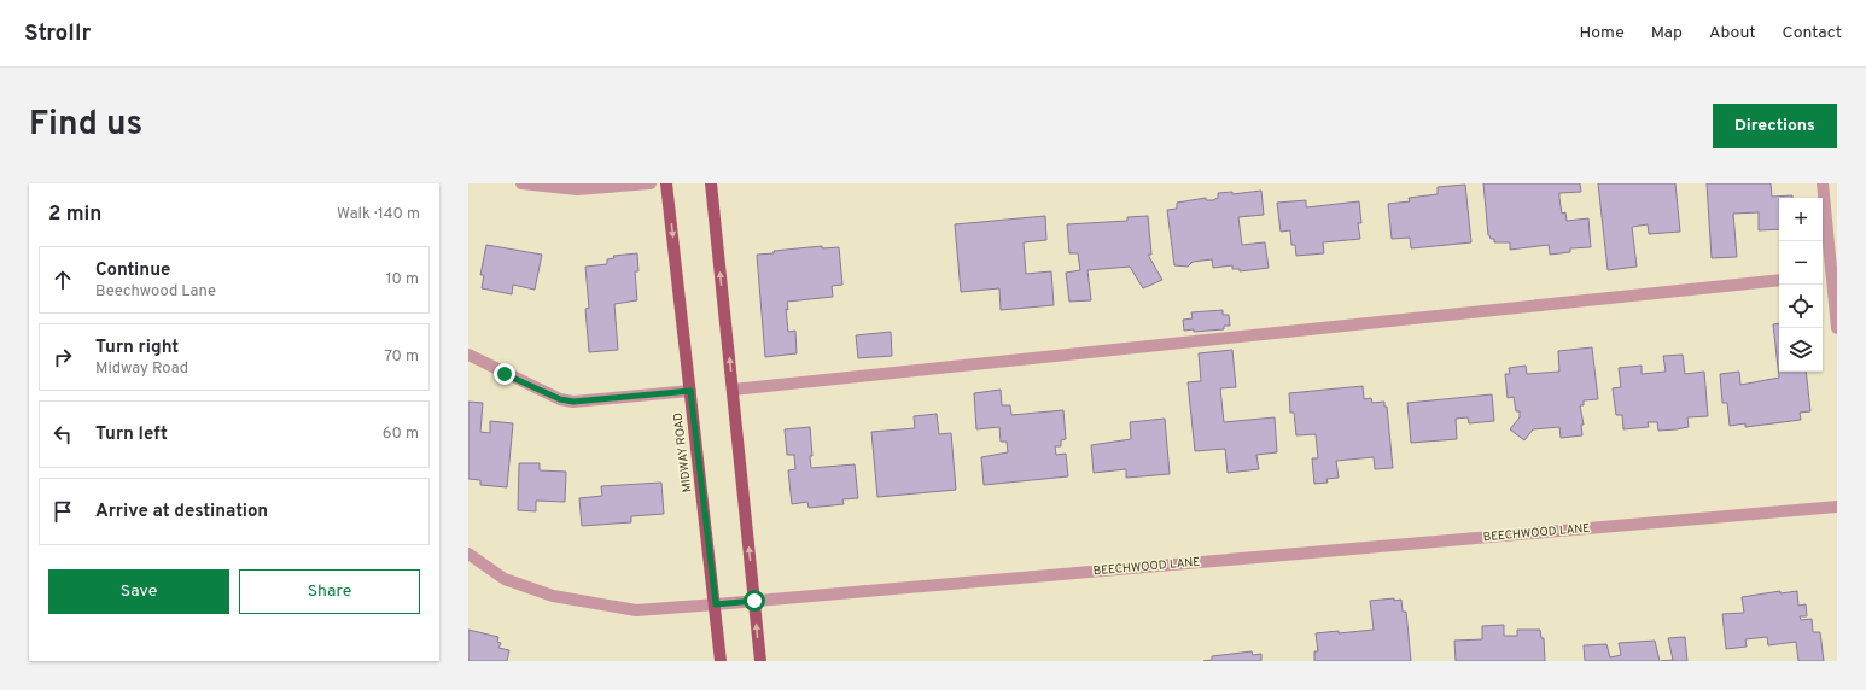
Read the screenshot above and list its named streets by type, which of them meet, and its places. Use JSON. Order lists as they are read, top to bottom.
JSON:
{
  "streets": {
    "main road": ["MIDWAY ROAD"],
    "street": ["BEECHWOOD LANE"]
  },
  "crossings": [
    ["MIDWAY ROAD", "BEECHWOOD LANE"]
  ],
  "page": {
    "header": "Strollr",
    "nav": [
      "Home",
      "Map",
      "About",
      "Contact"
    ],
    "title": "Find us",
    "buttons": [
      "Directions",
      ["Save", "Share"]
    ],
    "heading": ["2 min", "Walk · 140 m"],
    "map_buttons": ["+", "−"],
    "list": [
      ["Continue", "Beechwood Lane", "10 m"],
      ["Turn right", "Midway Road", "70 m"],
      ["Turn left", "60 m"],
      "Arrive at destination"
    ]
  }
}
